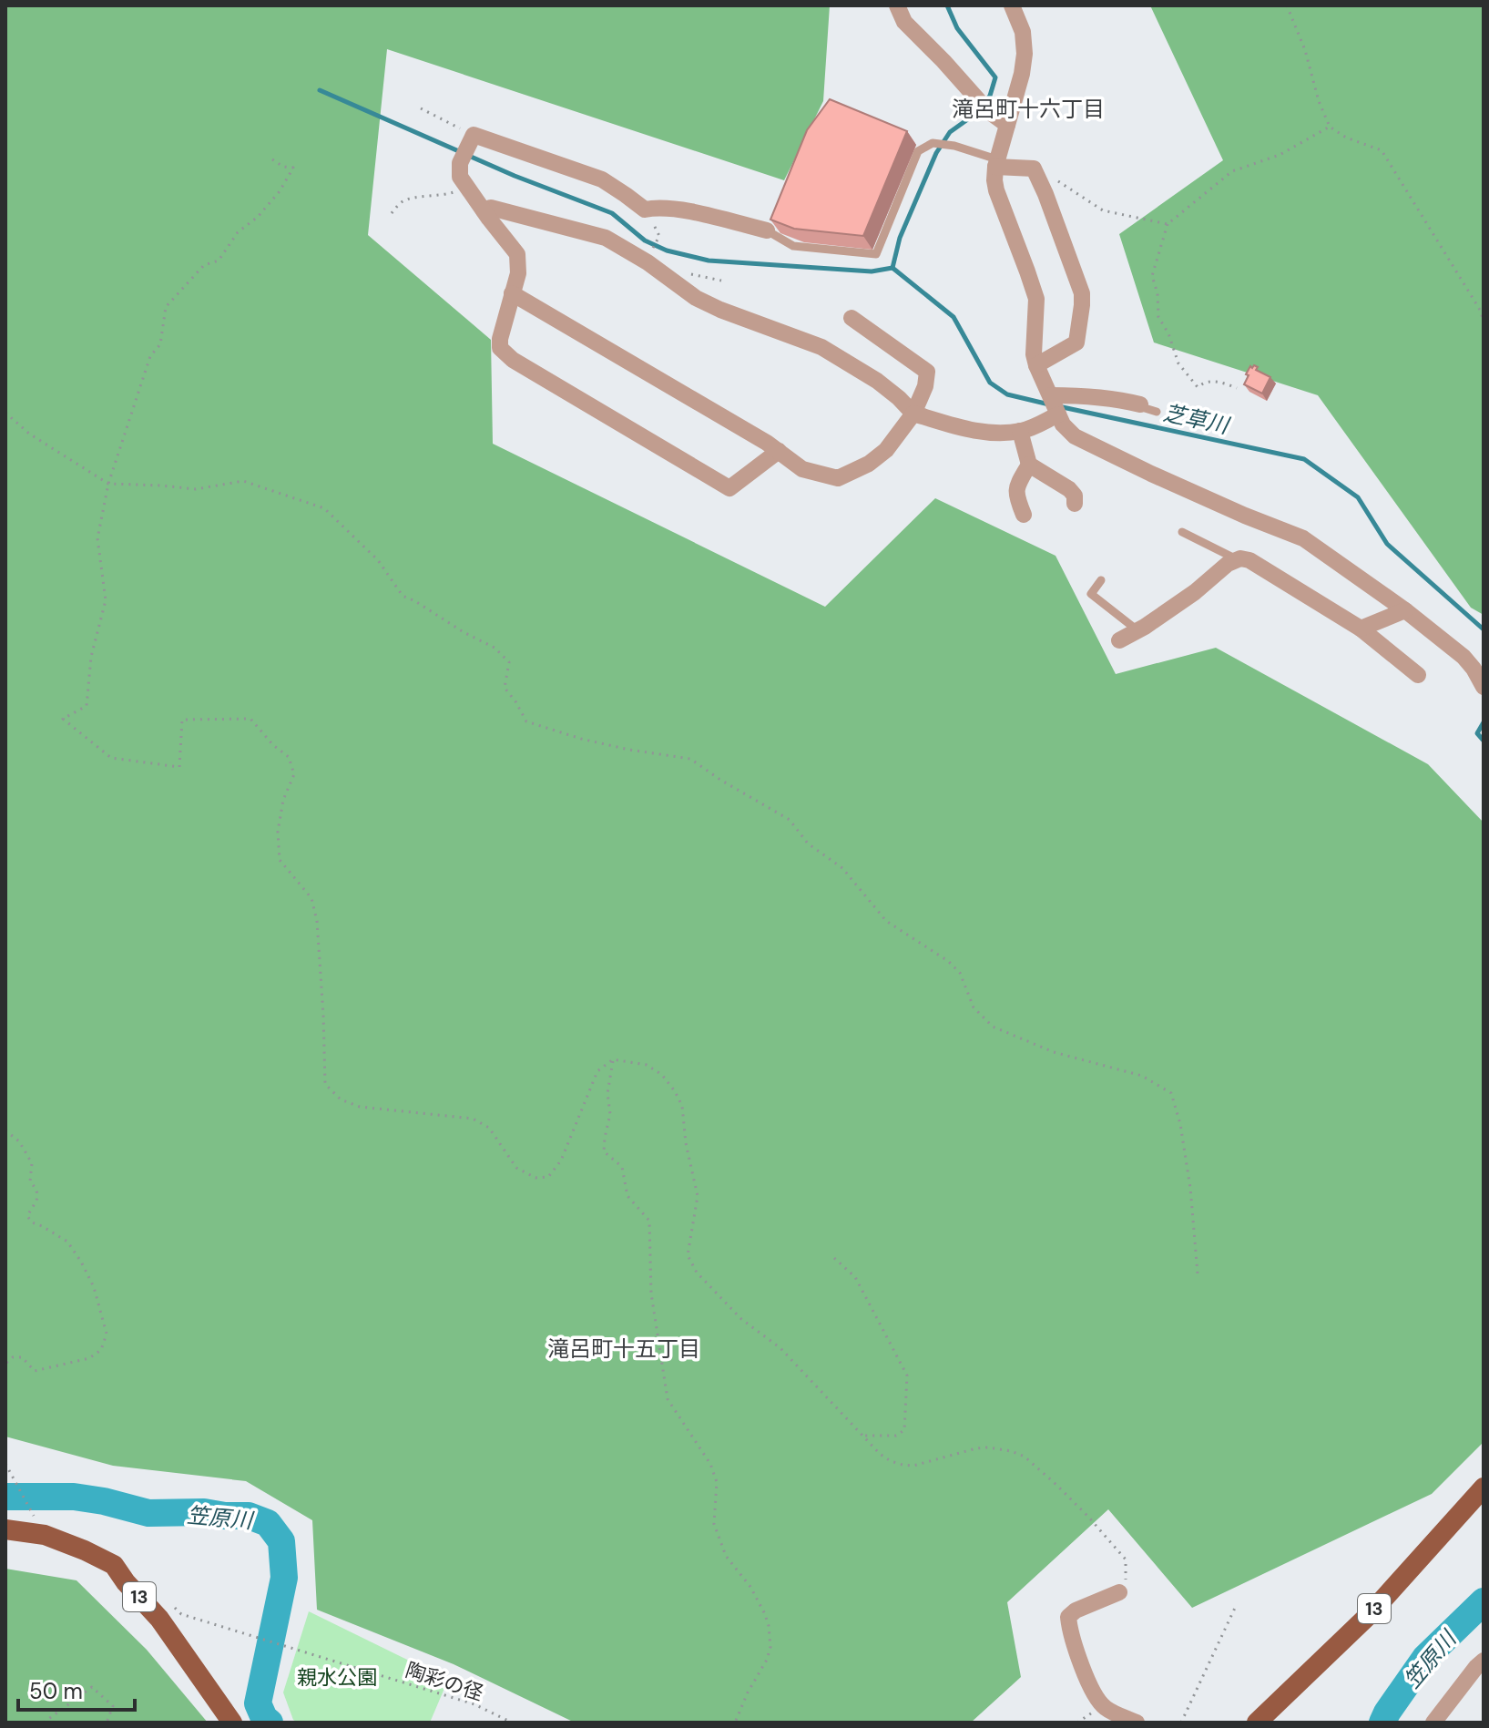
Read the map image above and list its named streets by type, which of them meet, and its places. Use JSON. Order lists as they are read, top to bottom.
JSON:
{
  "streets": {
    "main road": ["13"],
    "path": ["陶彩の径"]
  },
  "districts": ["滝呂町十六丁目", "滝呂町十五丁目"],
  "water": ["芝草川", "笠原川"],
  "parks": ["親水公園"],
  "scale_bar": "50 m"
}
